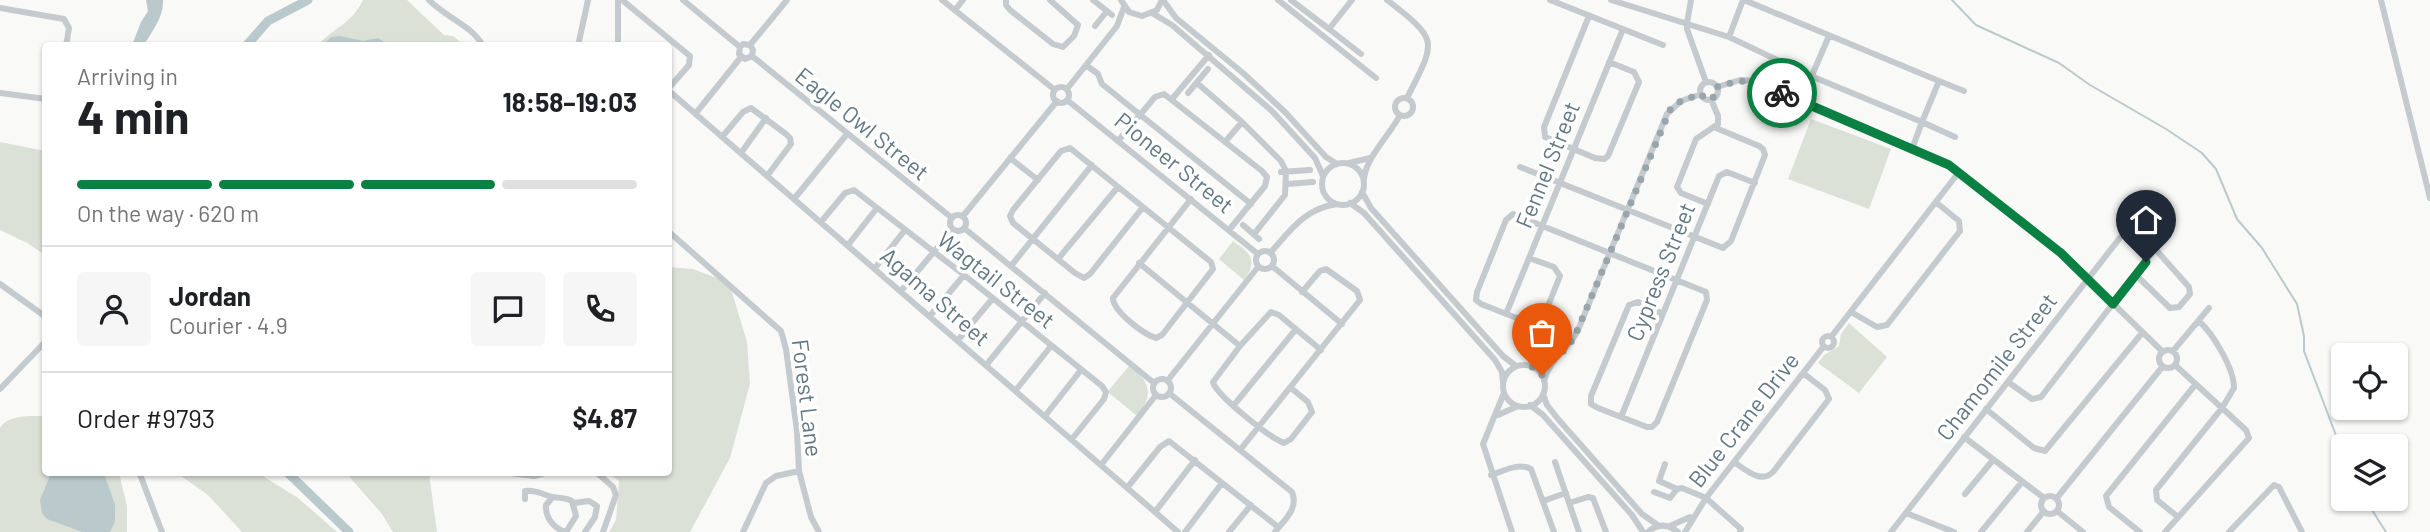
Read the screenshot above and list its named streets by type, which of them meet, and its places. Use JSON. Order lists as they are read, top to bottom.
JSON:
{
  "streets": {
    "street": [
      "Eagle Owl Street",
      "Pioneer Street",
      "Fennel Street",
      "Cypress Street",
      "Wagtail Street",
      "Agama Street",
      "Chamomile Street",
      "Forest Lane",
      "Blue Crane Drive"
    ]
  },
  "crossings": [
    ["Wagtail Street", "Agama Street"]
  ],
  "page": {
    "heading": ["4 min", "Arriving in", "18:58–19:03"],
    "panel": [
      "Jordan",
      "Courier · 4.9",
      "Order #9793",
      "$4.87"
    ],
    "bar": "On the way · 620 m"
  }
}
